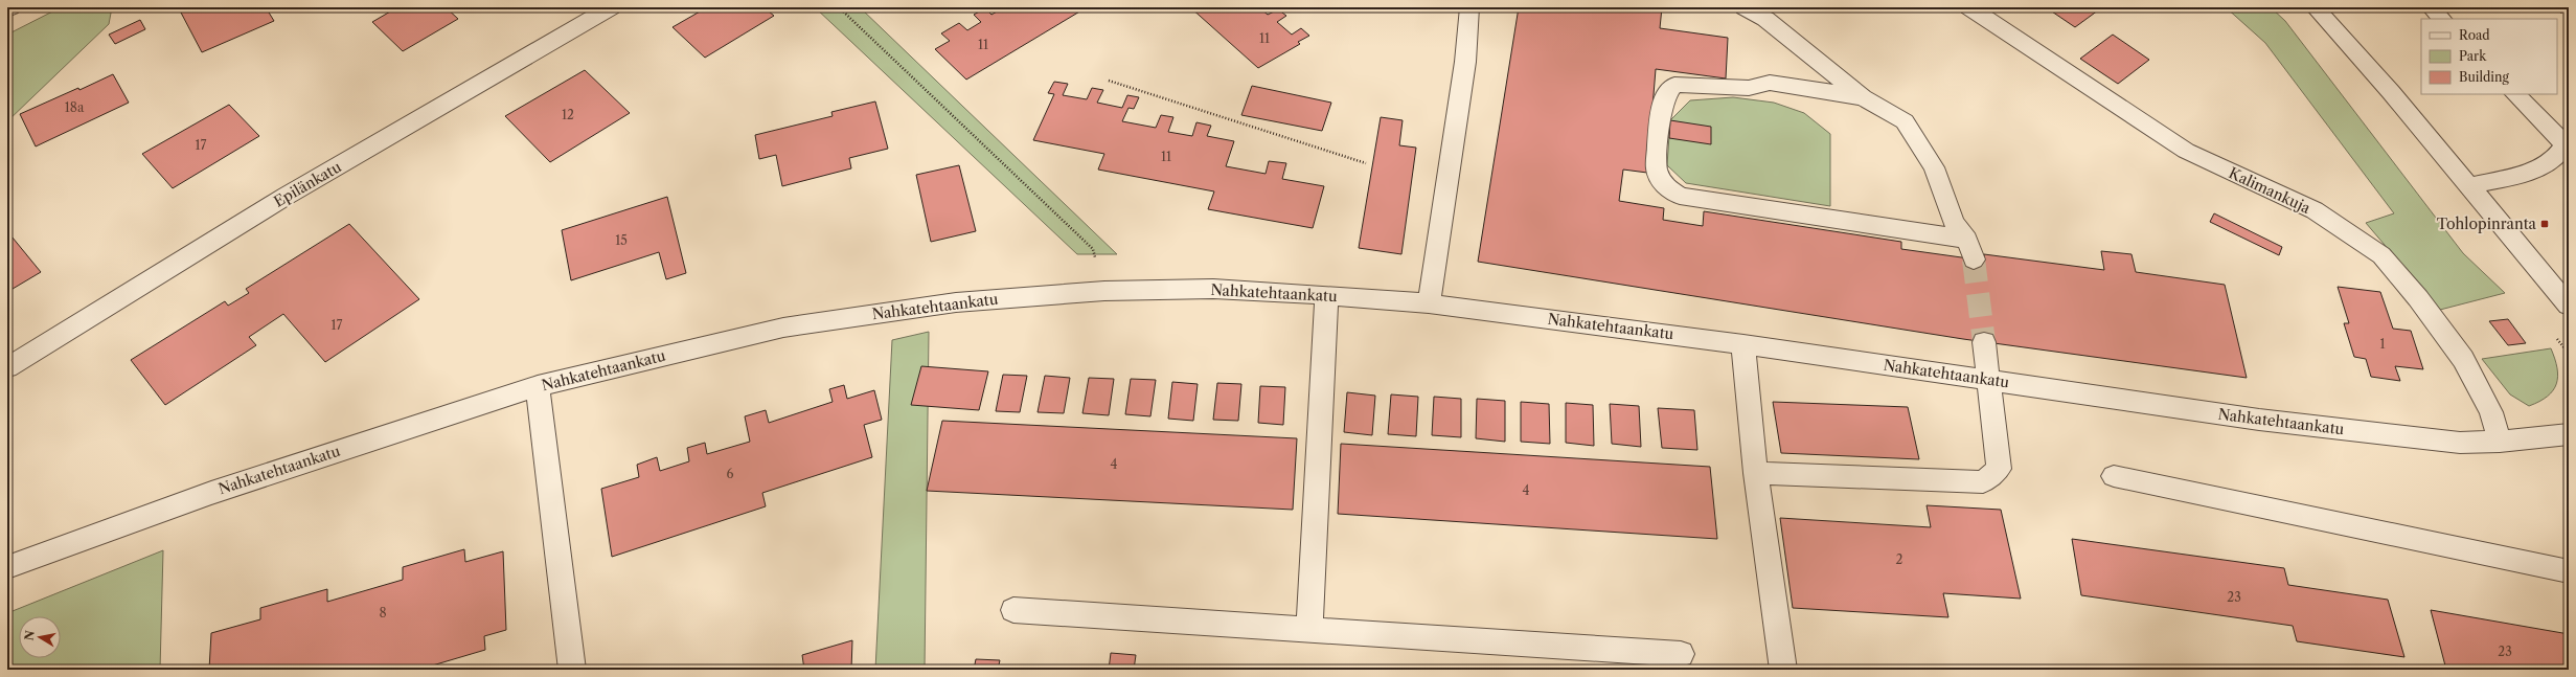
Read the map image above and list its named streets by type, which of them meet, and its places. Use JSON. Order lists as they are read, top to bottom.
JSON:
{
  "streets": {
    "street": ["Epilänkatu", "Kalimankuja", "Nahkatehtaankatu"]
  },
  "crossings": [
    ["Kalimankuja", "Nahkatehtaankatu"]
  ],
  "places": {
    "transit": ["Tohlopinranta"]
  },
  "house_numbers": [
    "11",
    "11",
    "18a",
    "12",
    "17",
    "11",
    "15",
    "17",
    "1",
    "4",
    "6",
    "4",
    "2",
    "23",
    "8",
    "23"
  ],
  "legend": ["Road", "Park", "Building"],
  "north": "left"
}
